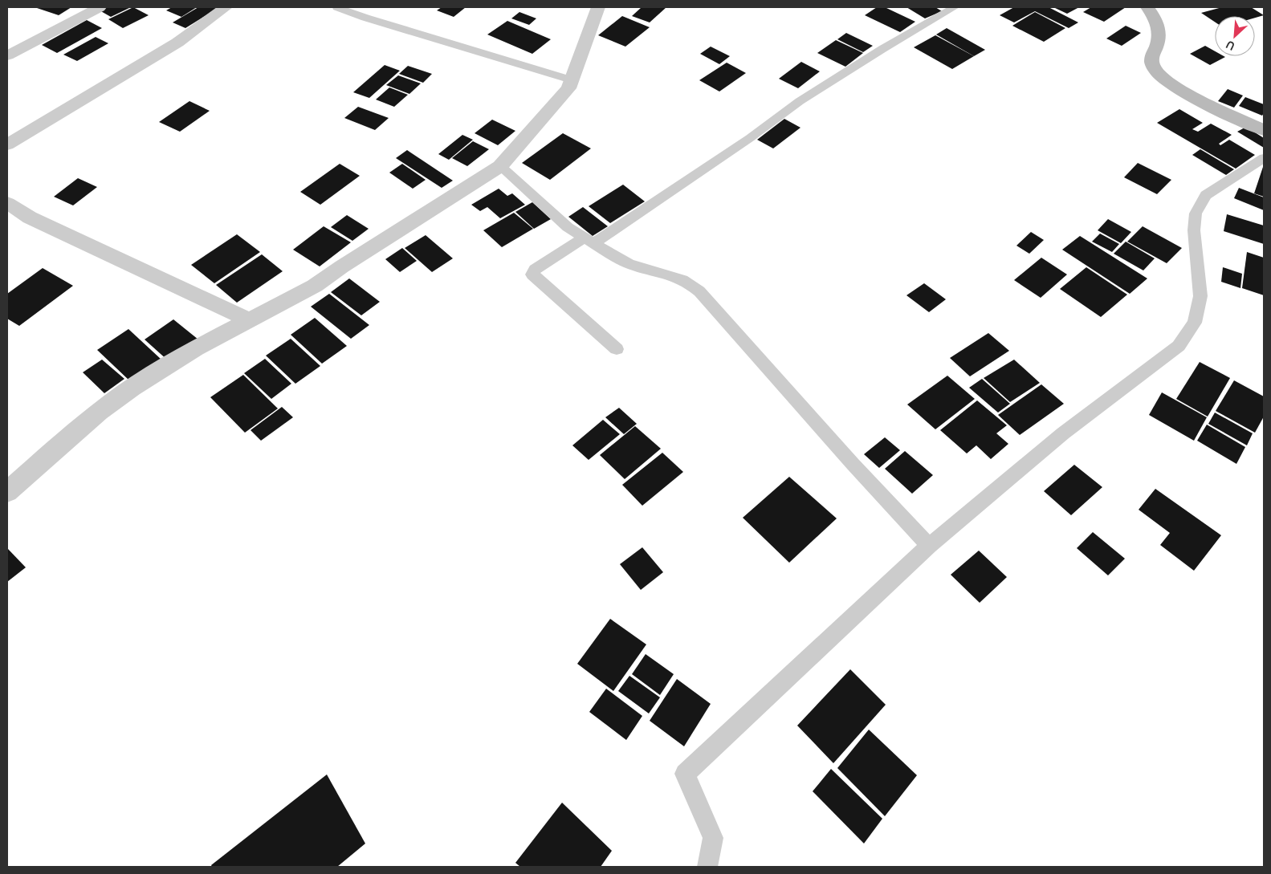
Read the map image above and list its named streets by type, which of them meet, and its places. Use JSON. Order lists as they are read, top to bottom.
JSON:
{
  "north": "bottom left"
}
